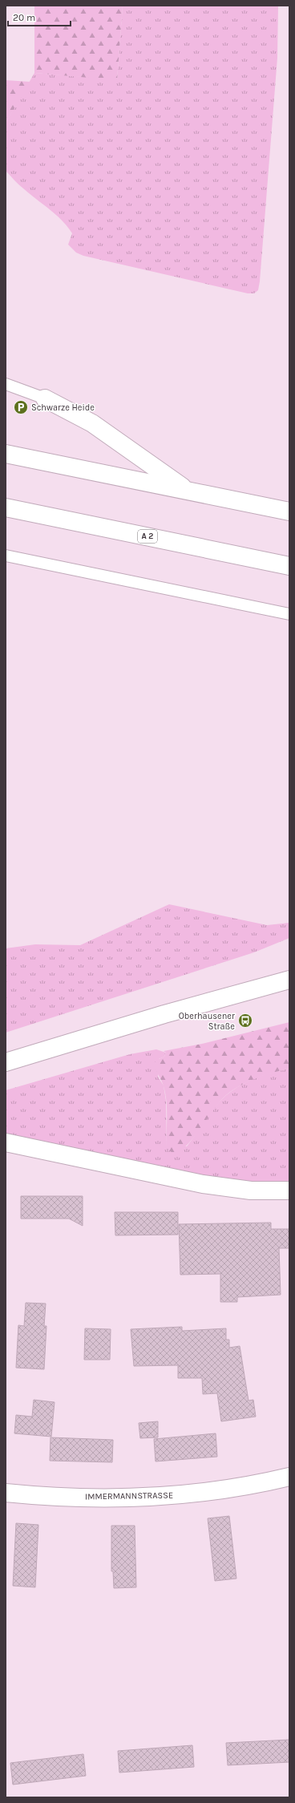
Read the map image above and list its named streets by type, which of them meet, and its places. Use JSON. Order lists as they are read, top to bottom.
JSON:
{
  "streets": {
    "main road": ["A 2", "IMMERMANNSTRASSE"]
  },
  "places": {
    "parking": ["Schwarze Heide"],
    "bus stop": ["Oberhausener Straße"]
  },
  "scale_bar": "20 m"
}
